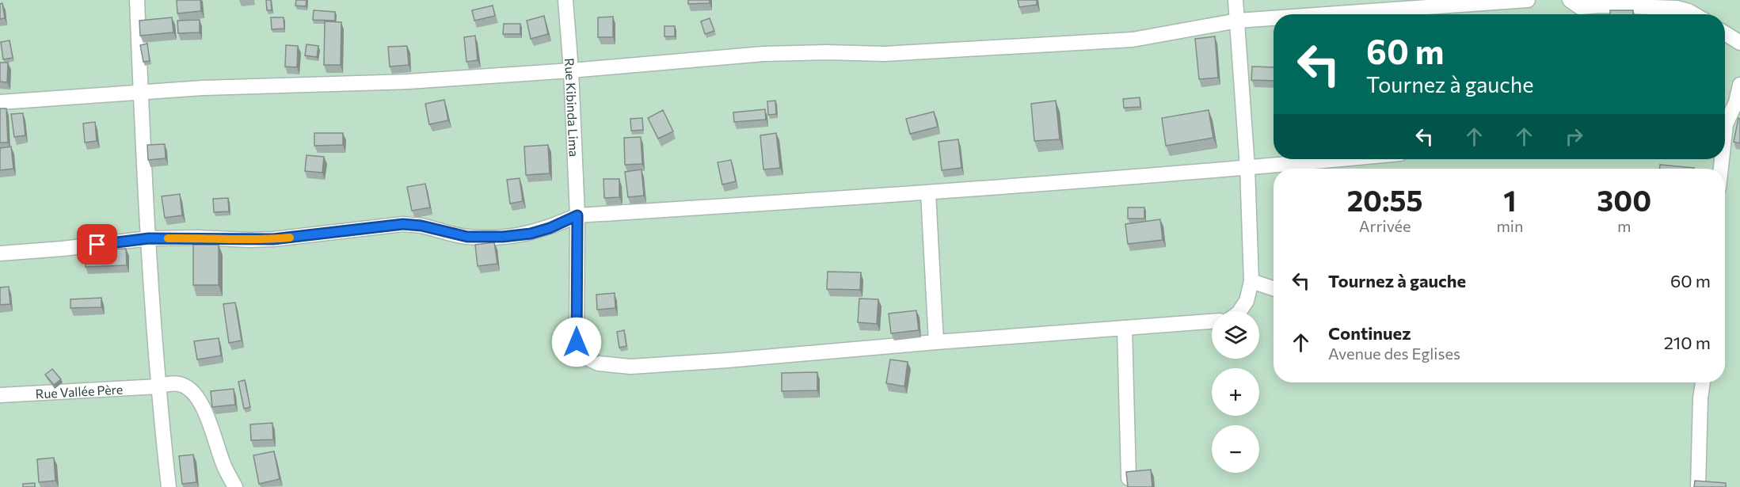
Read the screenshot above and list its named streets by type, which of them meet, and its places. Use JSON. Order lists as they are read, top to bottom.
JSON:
{
  "streets": {
    "street": ["Rue Kibinda Lima", "Rue Vallée Père"]
  },
  "page": {
    "turn": ["60 m", "Tournez à gauche"],
    "eta": [
      "20:55",
      "Arrivée",
      "1",
      "min",
      "300",
      "m"
    ],
    "list": [
      {
        "name": "Tournez à gauche",
        "value": "60 m"
      },
      {
        "name": "Continuez",
        "note": "Avenue des Eglises",
        "value": "210 m"
      }
    ],
    "map_buttons": ["+", "−"]
  }
}
